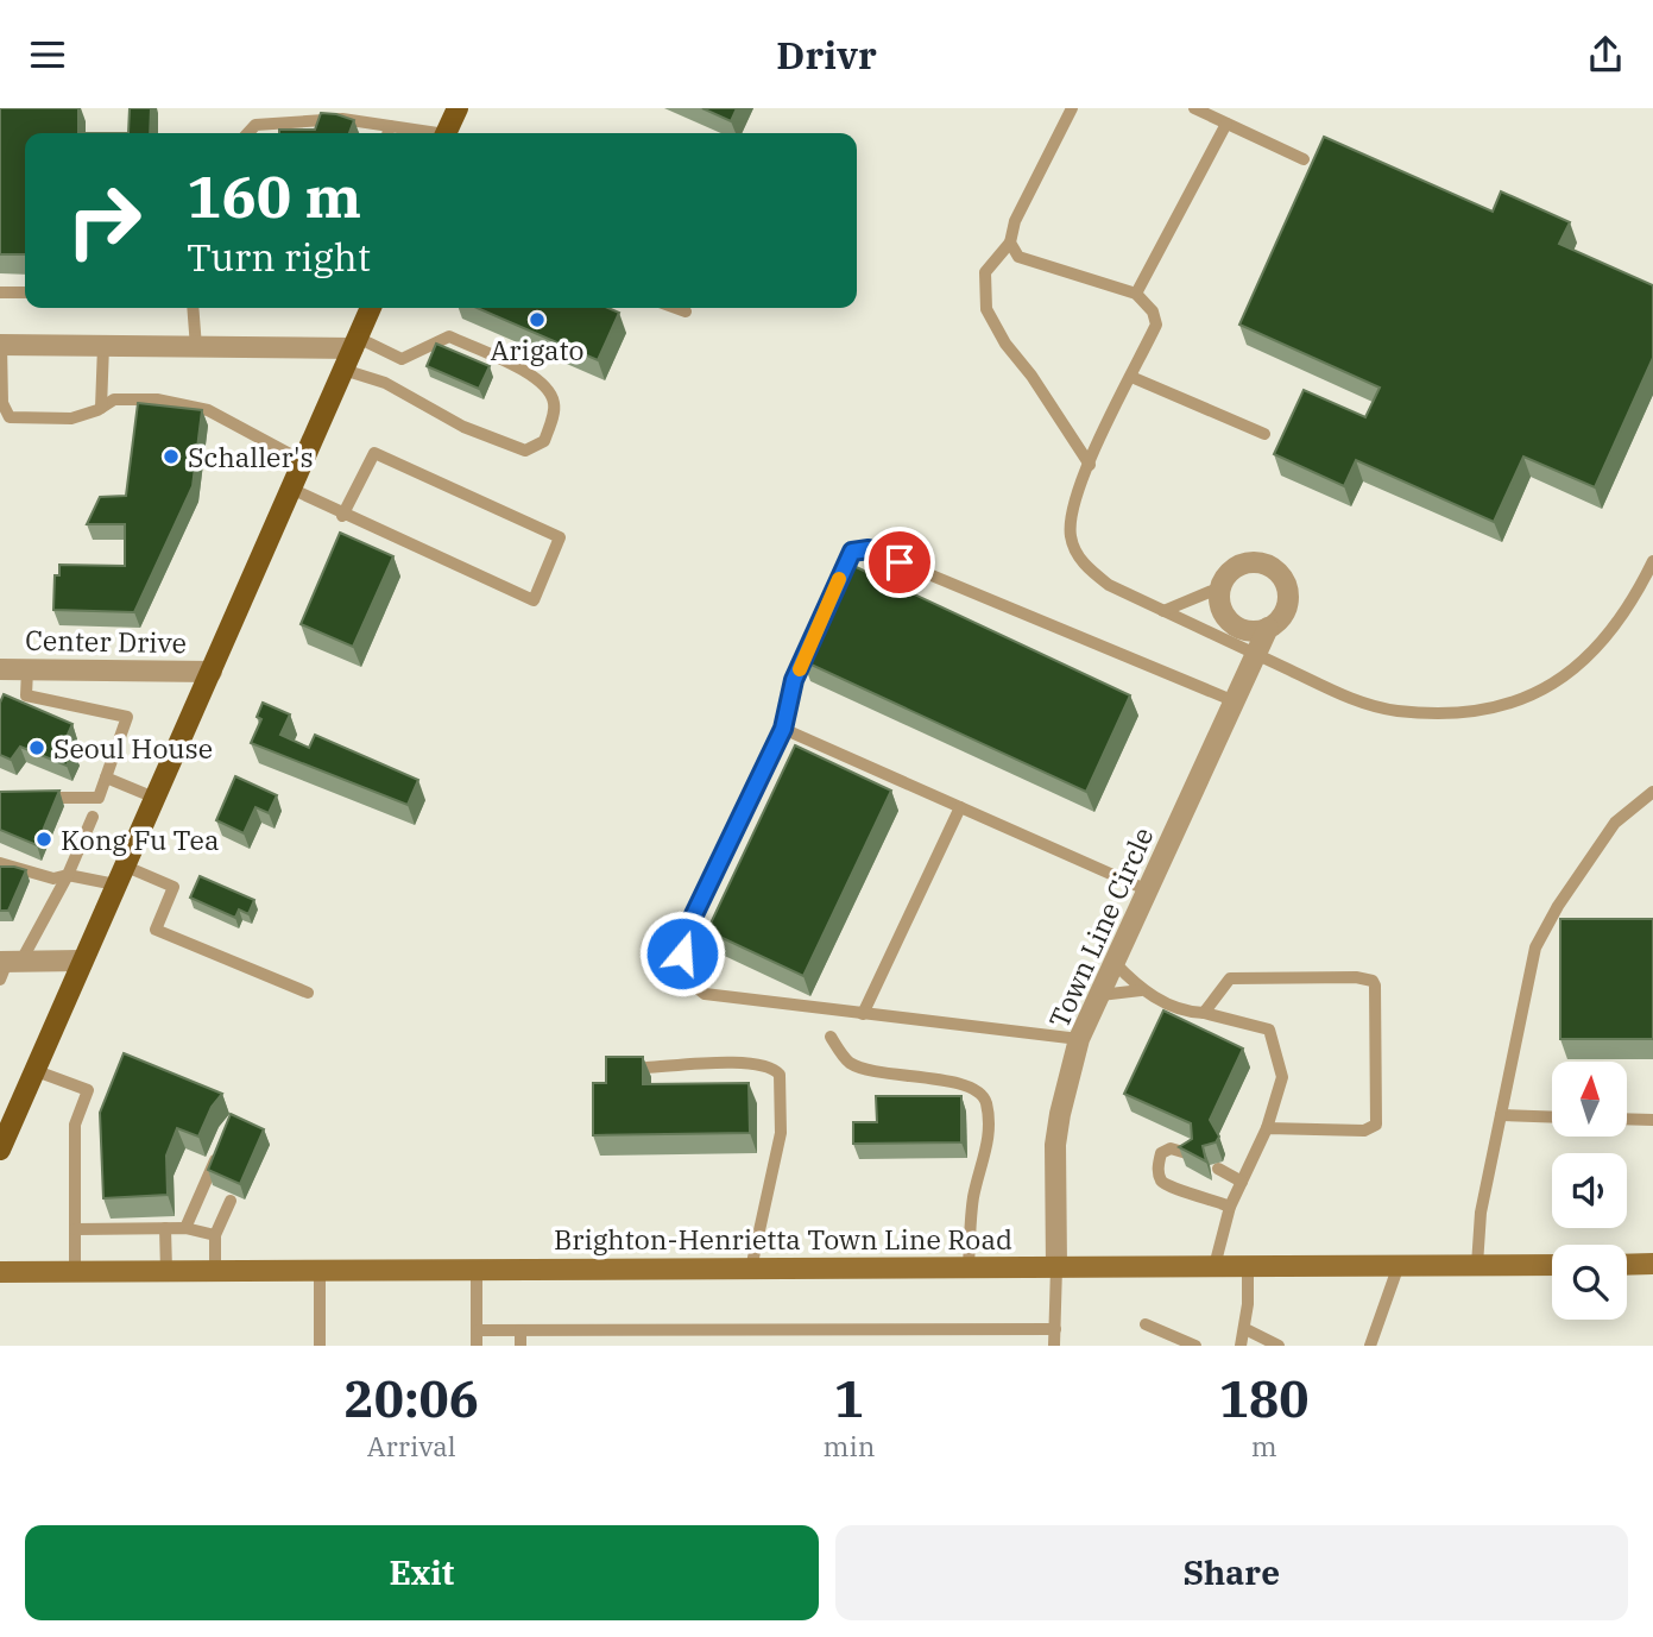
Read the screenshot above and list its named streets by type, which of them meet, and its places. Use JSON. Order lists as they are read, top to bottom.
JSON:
{
  "streets": {
    "street": ["Center Drive", "Town Line Circle", "Brighton-Henrietta Town Line Road"]
  },
  "crossings": [
    ["Town Line Circle", "Brighton-Henrietta Town Line Road"]
  ],
  "places": [
    "Arigato",
    "Schaller's",
    "Seoul House",
    "Kong Fu Tea"
  ],
  "north": "top",
  "page": {
    "header": "Drivr",
    "turn": ["160 m", "Turn right"],
    "eta": [
      "20:06",
      "Arrival",
      "1",
      "min",
      "180",
      "m"
    ],
    "buttons": ["Exit", "Share"]
  }
}
